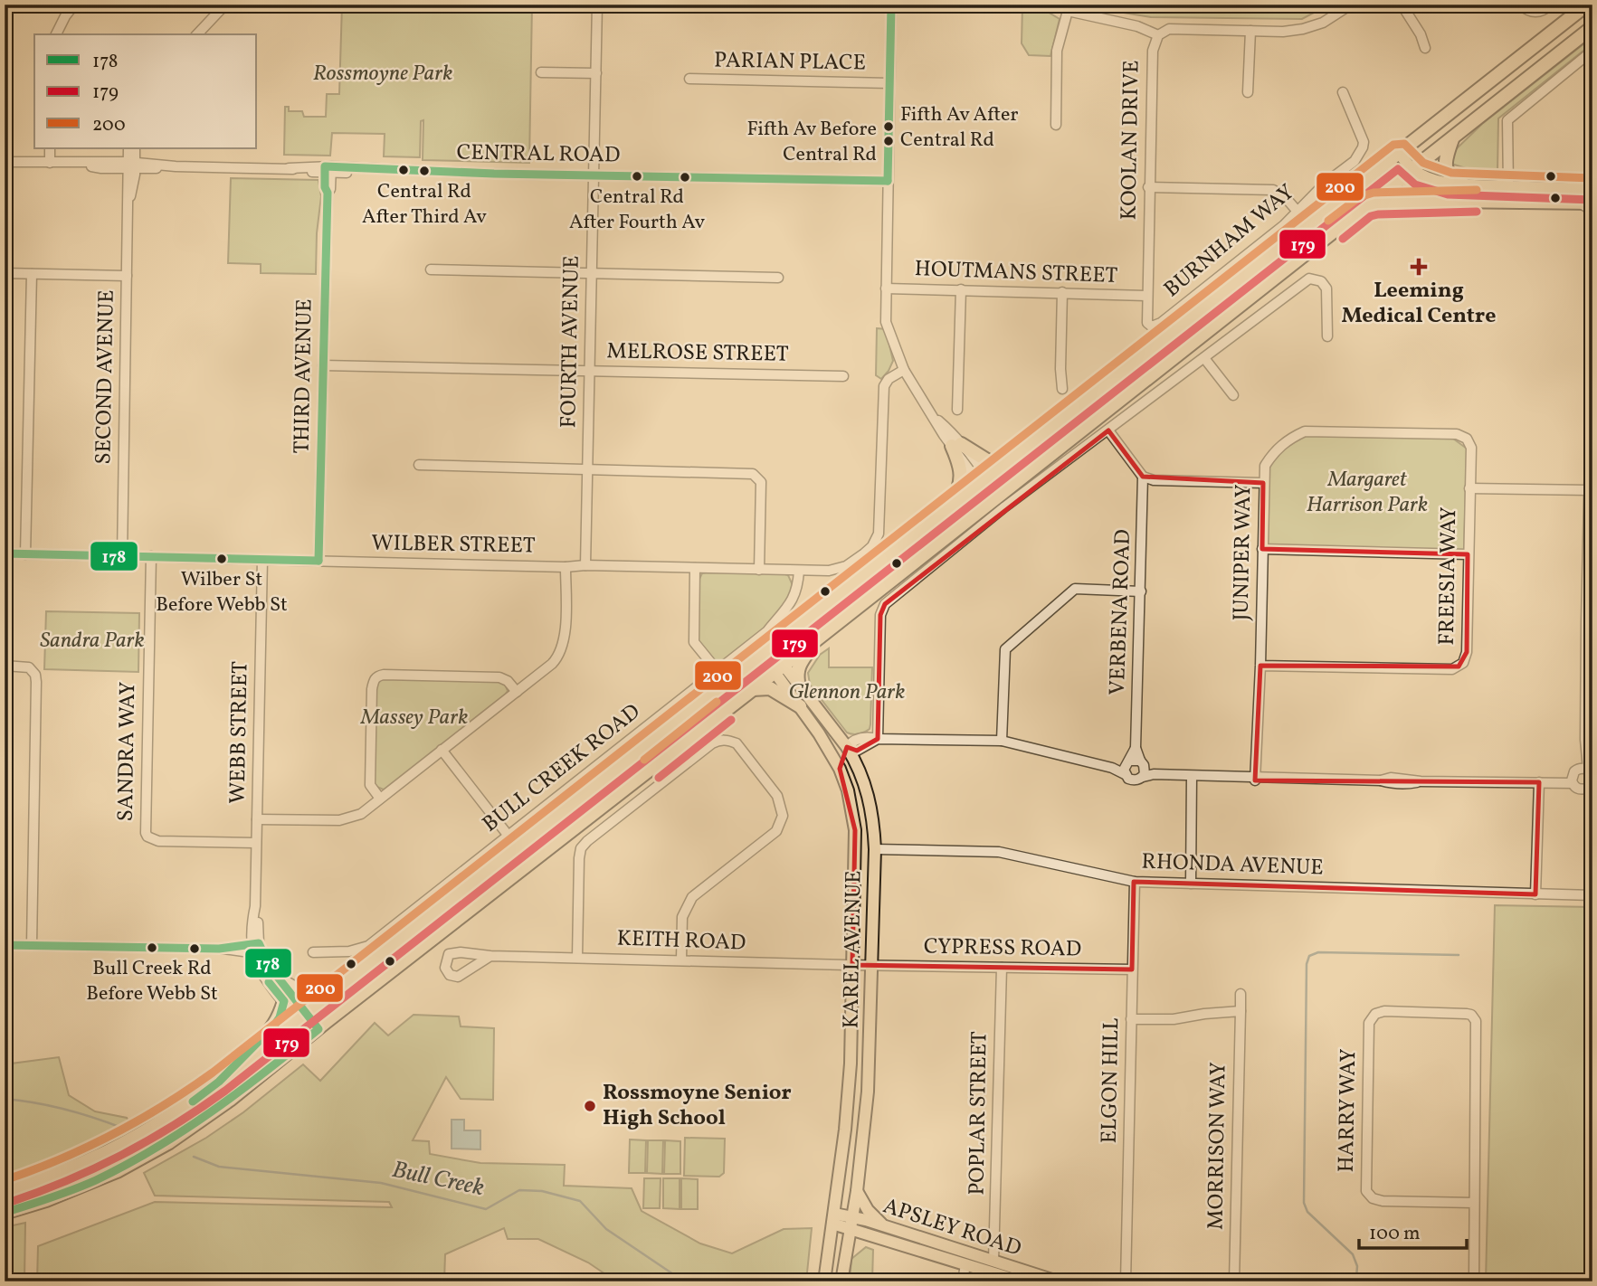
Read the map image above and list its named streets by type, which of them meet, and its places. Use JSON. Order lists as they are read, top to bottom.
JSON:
{
  "streets": {
    "main road": ["KAREL AVENUE", "APSLEY ROAD"],
    "street": [
      "PARIAN PLACE",
      "KOOLAN DRIVE",
      "CENTRAL ROAD",
      "BURNHAM WAY",
      "HOUTMANS STREET",
      "FOURTH AVENUE",
      "MELROSE STREET",
      "THIRD AVENUE",
      "SECOND AVENUE",
      "WILBER STREET",
      "JUNIPER WAY",
      "FREESIA WAY",
      "VERBENA ROAD",
      "WEBB STREET",
      "SANDRA WAY",
      "BULL CREEK ROAD",
      "RHONDA AVENUE",
      "KEITH ROAD",
      "CYPRESS ROAD",
      "ELGON HILL",
      "HARRY WAY",
      "POPLAR STREET",
      "MORRISON WAY"
    ]
  },
  "crossings": [
    ["KOOLAN DRIVE", "BURNHAM WAY"],
    ["KOOLAN DRIVE", "HOUTMANS STREET"],
    ["CENTRAL ROAD", "FOURTH AVENUE"],
    ["CENTRAL ROAD", "THIRD AVENUE"],
    ["CENTRAL ROAD", "SECOND AVENUE"],
    ["FOURTH AVENUE", "MELROSE STREET"],
    ["FOURTH AVENUE", "WILBER STREET"],
    ["MELROSE STREET", "THIRD AVENUE"],
    ["THIRD AVENUE", "WILBER STREET"],
    ["SECOND AVENUE", "WILBER STREET"],
    ["WILBER STREET", "WEBB STREET"],
    ["WILBER STREET", "SANDRA WAY"],
    ["WILBER STREET", "BULL CREEK ROAD"],
    ["JUNIPER WAY", "FREESIA WAY"],
    ["WEBB STREET", "SANDRA WAY"],
    ["RHONDA AVENUE", "KAREL AVENUE"],
    ["RHONDA AVENUE", "ELGON HILL"],
    ["KEITH ROAD", "CYPRESS ROAD"],
    ["KEITH ROAD", "KAREL AVENUE"],
    ["CYPRESS ROAD", "KAREL AVENUE"],
    ["CYPRESS ROAD", "ELGON HILL"],
    ["CYPRESS ROAD", "POPLAR STREET"],
    ["KAREL AVENUE", "APSLEY ROAD"],
    ["POPLAR STREET", "APSLEY ROAD"]
  ],
  "water": ["Bull Creek"],
  "parks": [
    "Rossmoyne Park",
    "Margaret Harrison Park",
    "Sandra Park",
    "Glennon Park",
    "Massey Park"
  ],
  "places": {
    "other": [
      "Fifth Av After Central Rd",
      "Fifth Av Before Central Rd",
      "Central Rd After Third Av",
      "Central Rd After Fourth Av",
      "Wilber St Before Webb St",
      "Bull Creek Rd Before Webb St",
      "Rossmoyne Senior High School"
    ],
    "health": ["Leeming Medical Centre"]
  },
  "lines": ["transit line 178", "transit line 200", "transit line 179"],
  "legend": ["178", "179", "200"],
  "scale_bar": "100 m"
}
